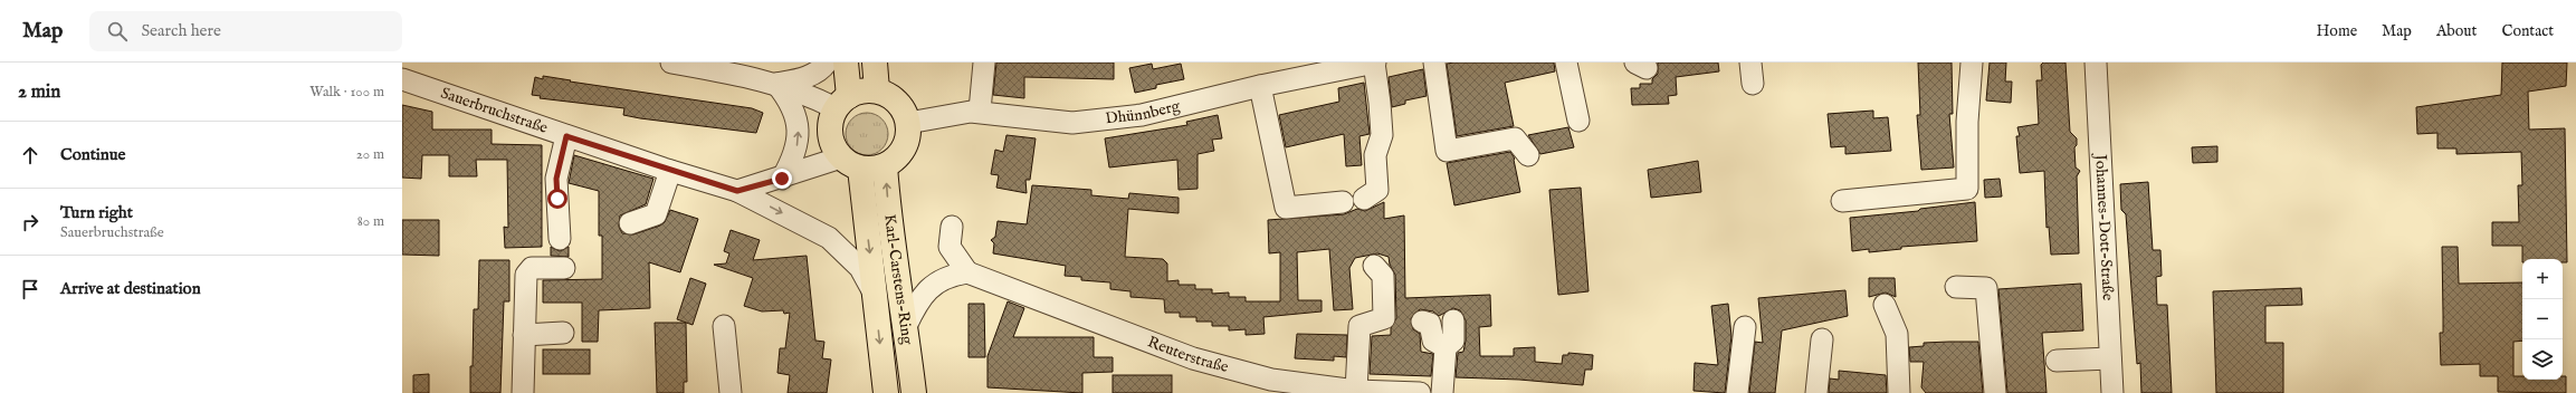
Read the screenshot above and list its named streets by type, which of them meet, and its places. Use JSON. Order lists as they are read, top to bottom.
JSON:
{
  "streets": {
    "main road": ["Karl-Carstens-Ring"],
    "street": [
      "Sauerbruchstraße",
      "Dhünnberg",
      "Johannes-Dott-Straße",
      "Reuterstraße"
    ]
  },
  "crossings": [
    ["Sauerbruchstraße", "Karl-Carstens-Ring"],
    ["Dhünnberg", "Karl-Carstens-Ring"]
  ],
  "page": {
    "header": "Map",
    "search": "Search here",
    "nav": [
      "Home",
      "Map",
      "About",
      "Contact"
    ],
    "heading": ["2 min", "Walk · 100 m"],
    "list": [
      ["Continue", "20 m"],
      ["Turn right", "Sauerbruchstraße", "80 m"],
      "Arrive at destination"
    ],
    "map_buttons": ["+", "−"]
  }
}
